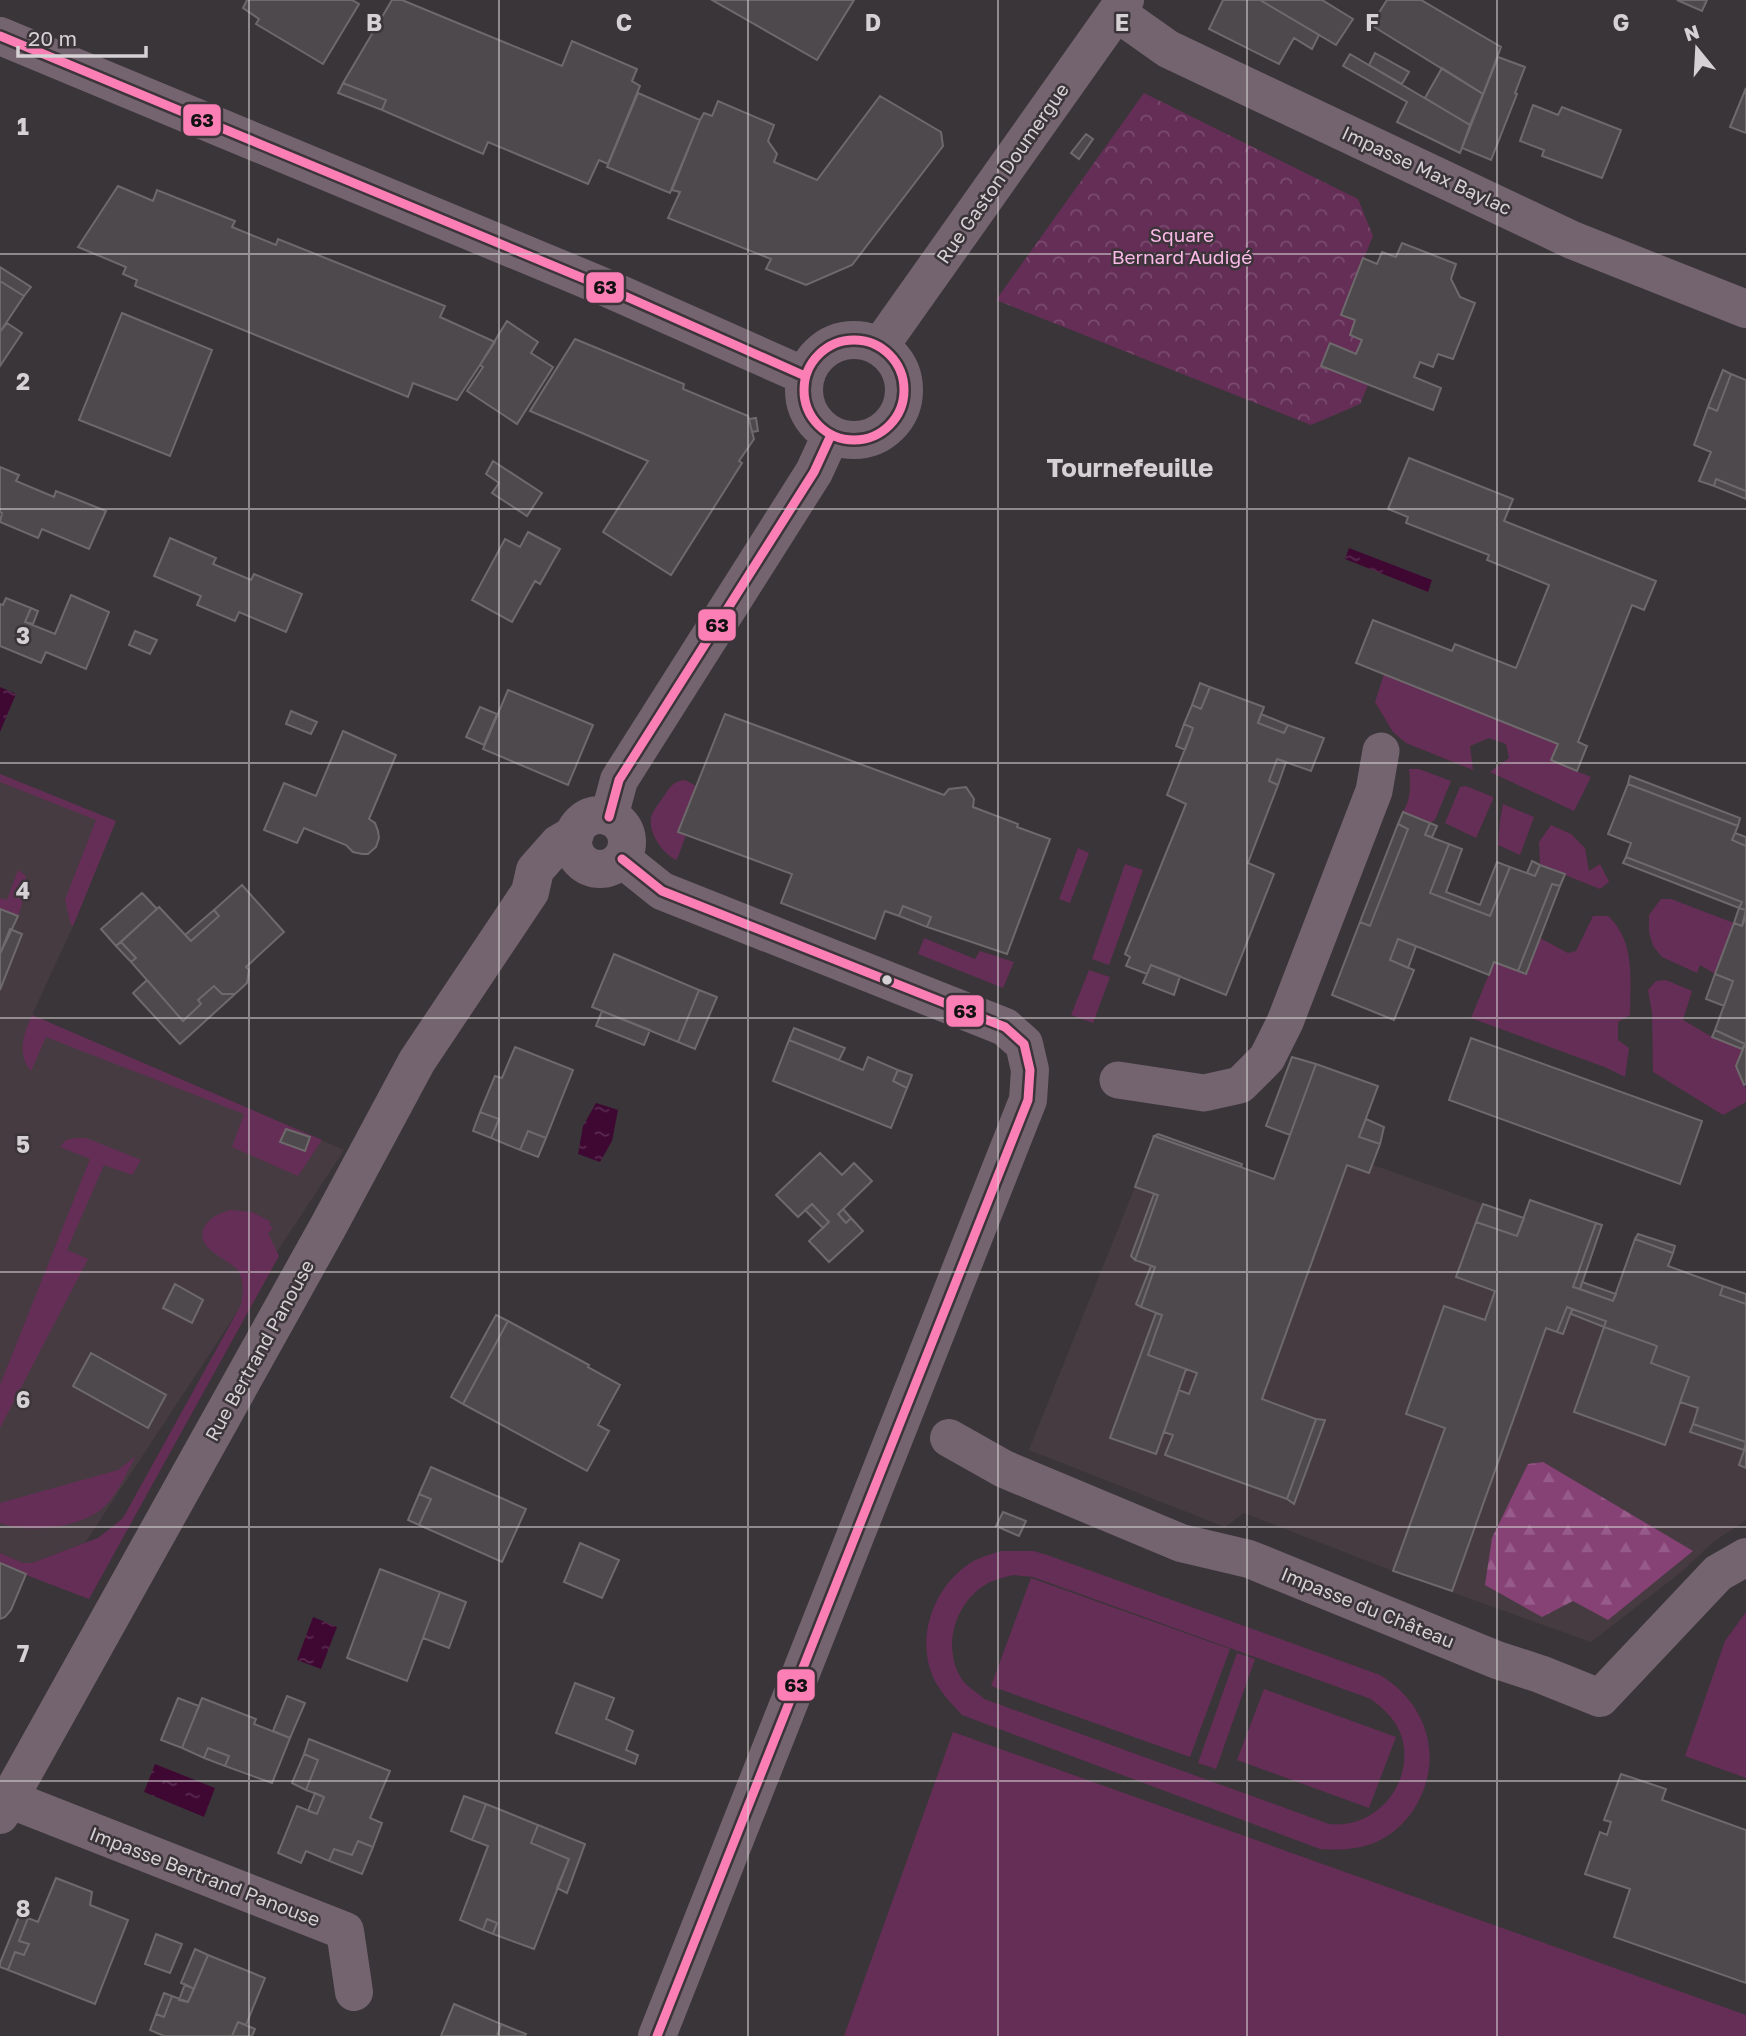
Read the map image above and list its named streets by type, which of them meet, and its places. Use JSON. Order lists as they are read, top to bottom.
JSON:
{
  "streets": {
    "street": [
      "Impasse Max Baylac",
      "Rue Gaston Doumergue",
      "Rue Bertrand Panouse",
      "Impasse du Château",
      "Impasse Bertrand Panouse"
    ]
  },
  "crossings": [
    ["Impasse Max Baylac", "Rue Gaston Doumergue"],
    ["Rue Bertrand Panouse", "Impasse Bertrand Panouse"]
  ],
  "districts": ["Tournefeuille"],
  "parks": ["Square Bernard Audigé"],
  "lines": ["transit line 63"],
  "scale_bar": "20 m",
  "north": "top",
  "grid": {
    "columns": [
      "B",
      "C",
      "D",
      "E",
      "F",
      "G"
    ],
    "rows": [
      "1",
      "2",
      "3",
      "4",
      "5",
      "6",
      "7",
      "8"
    ]
  }
}
